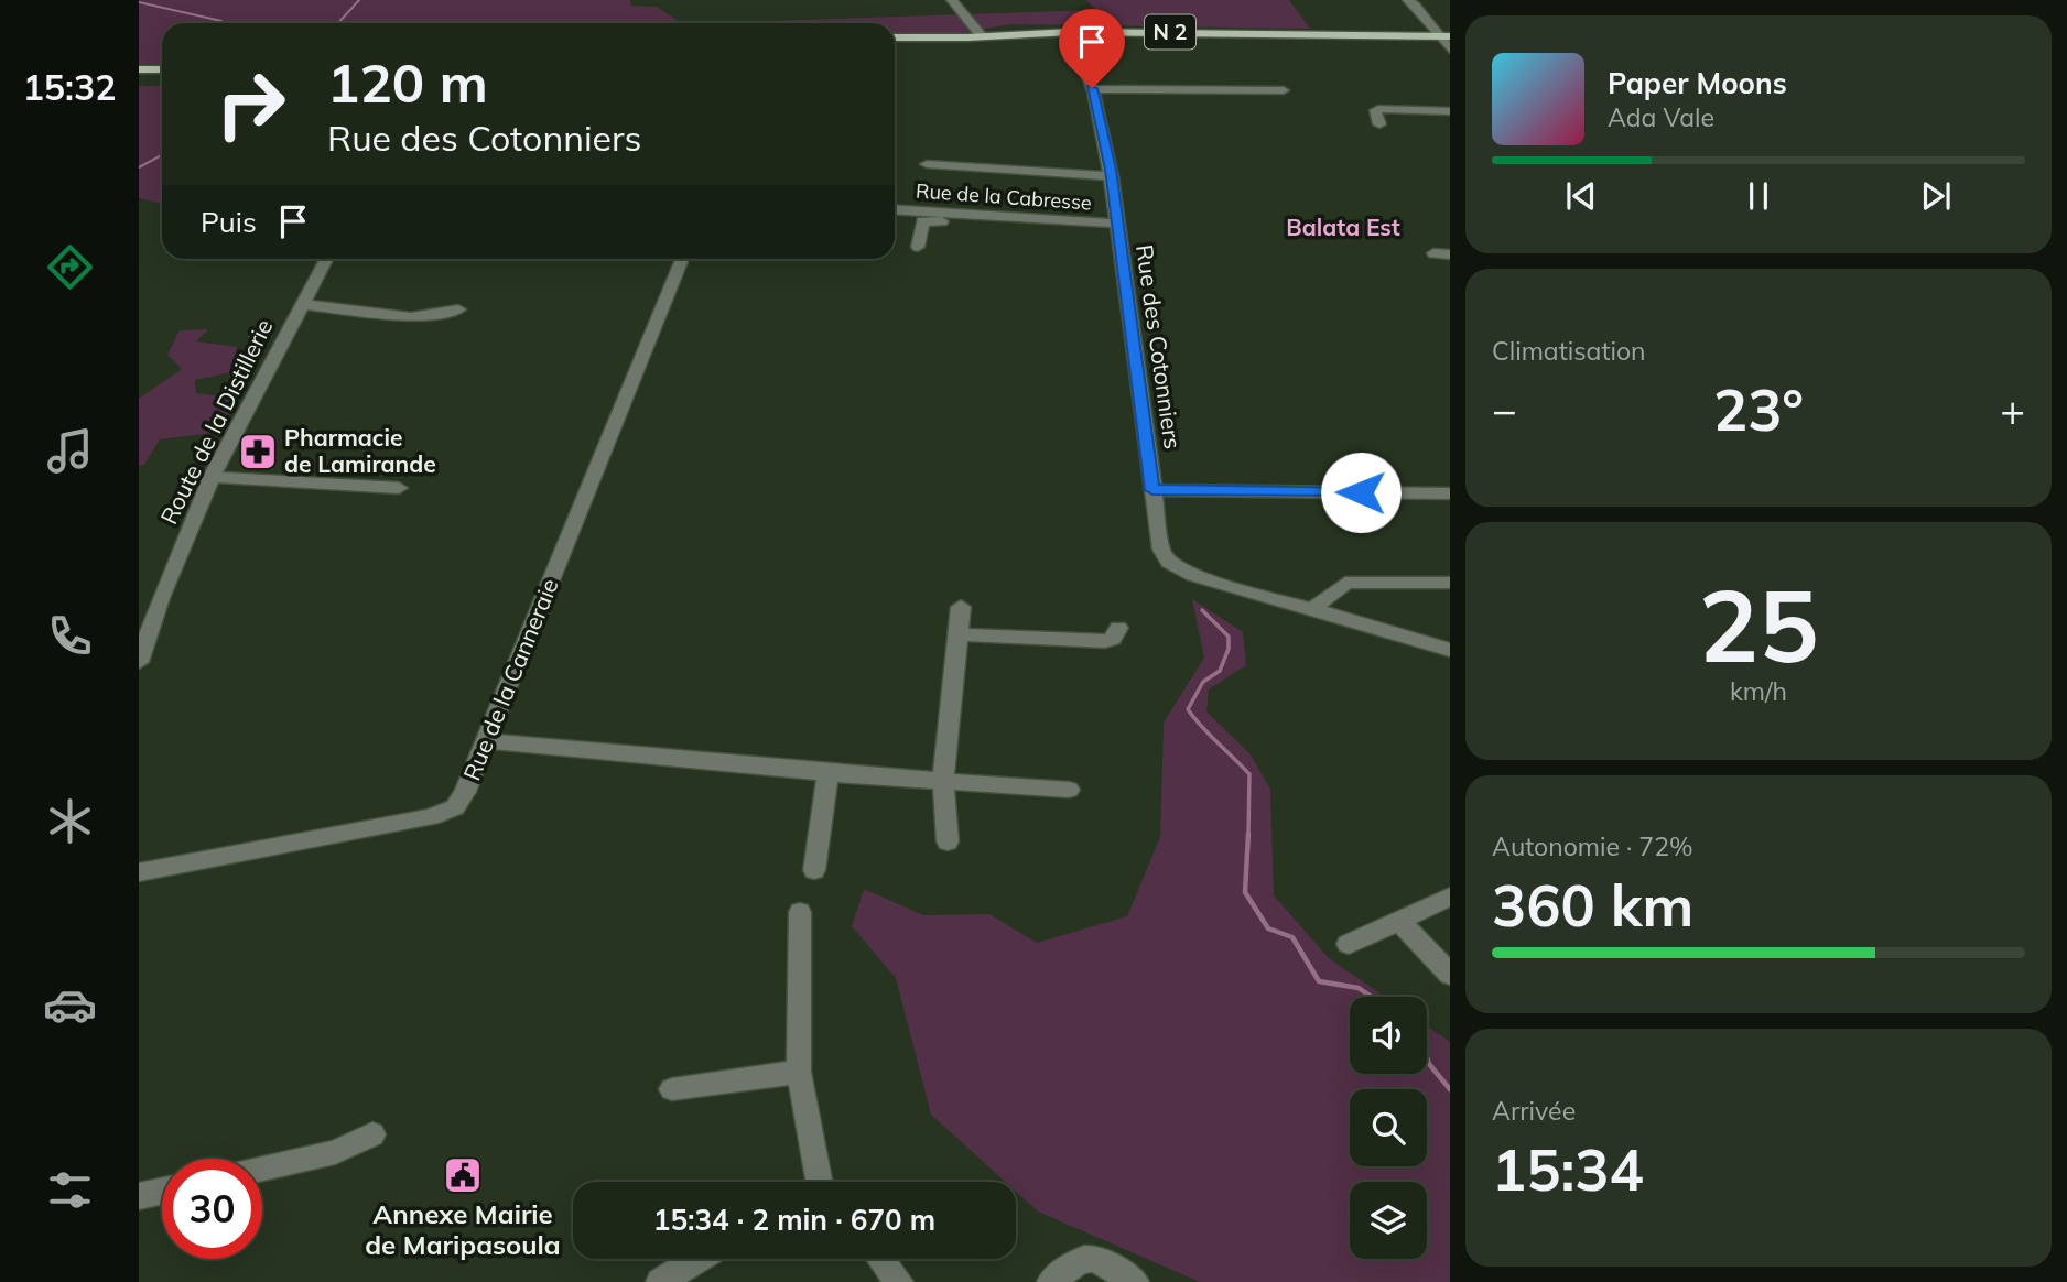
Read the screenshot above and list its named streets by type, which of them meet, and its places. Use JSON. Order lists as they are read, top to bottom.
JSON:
{
  "streets": {
    "main road": ["N 2"],
    "street": [
      "Rue de la Cabresse",
      "Rue des Cotonniers",
      "Route de la Distillerie",
      "Rue de la Canneraie"
    ]
  },
  "crossings": [
    ["N 2", "Rue des Cotonniers"],
    ["Rue de la Cabresse", "Rue des Cotonniers"]
  ],
  "districts": ["Balata Est"],
  "places": {
    "pharmacy": ["Pharmacie de Lamirande"],
    "public building": ["Annexe Mairie de Maripasoula"]
  },
  "page": {
    "tabs": "15:32",
    "turn": ["120 m", "Rue des Cotonniers"],
    "song": ["Paper Moons", "Ada Vale"],
    "then": "Puis",
    "tile": [
      "Climatisation",
      ["25", "km/h"],
      ["Autonomie · 72%", "360 km"],
      ["Arrivée", "15:34"]
    ],
    "heat": ["−", "23°", "+"],
    "limit": "30",
    "trip": "15:34 · 2 min · 670 m"
  }
}
